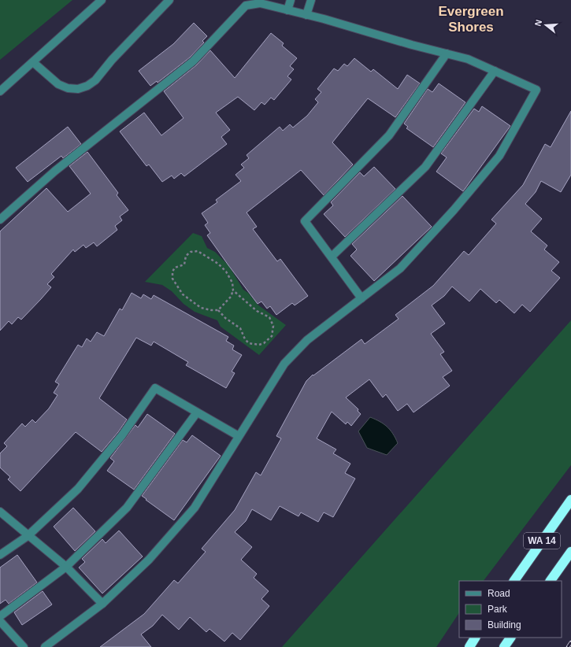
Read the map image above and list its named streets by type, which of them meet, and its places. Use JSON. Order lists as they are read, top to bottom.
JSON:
{
  "streets": {
    "highway": ["WA 14"]
  },
  "districts": ["Evergreen Shores"],
  "legend": ["Road", "Park", "Building"],
  "north": "left"
}
